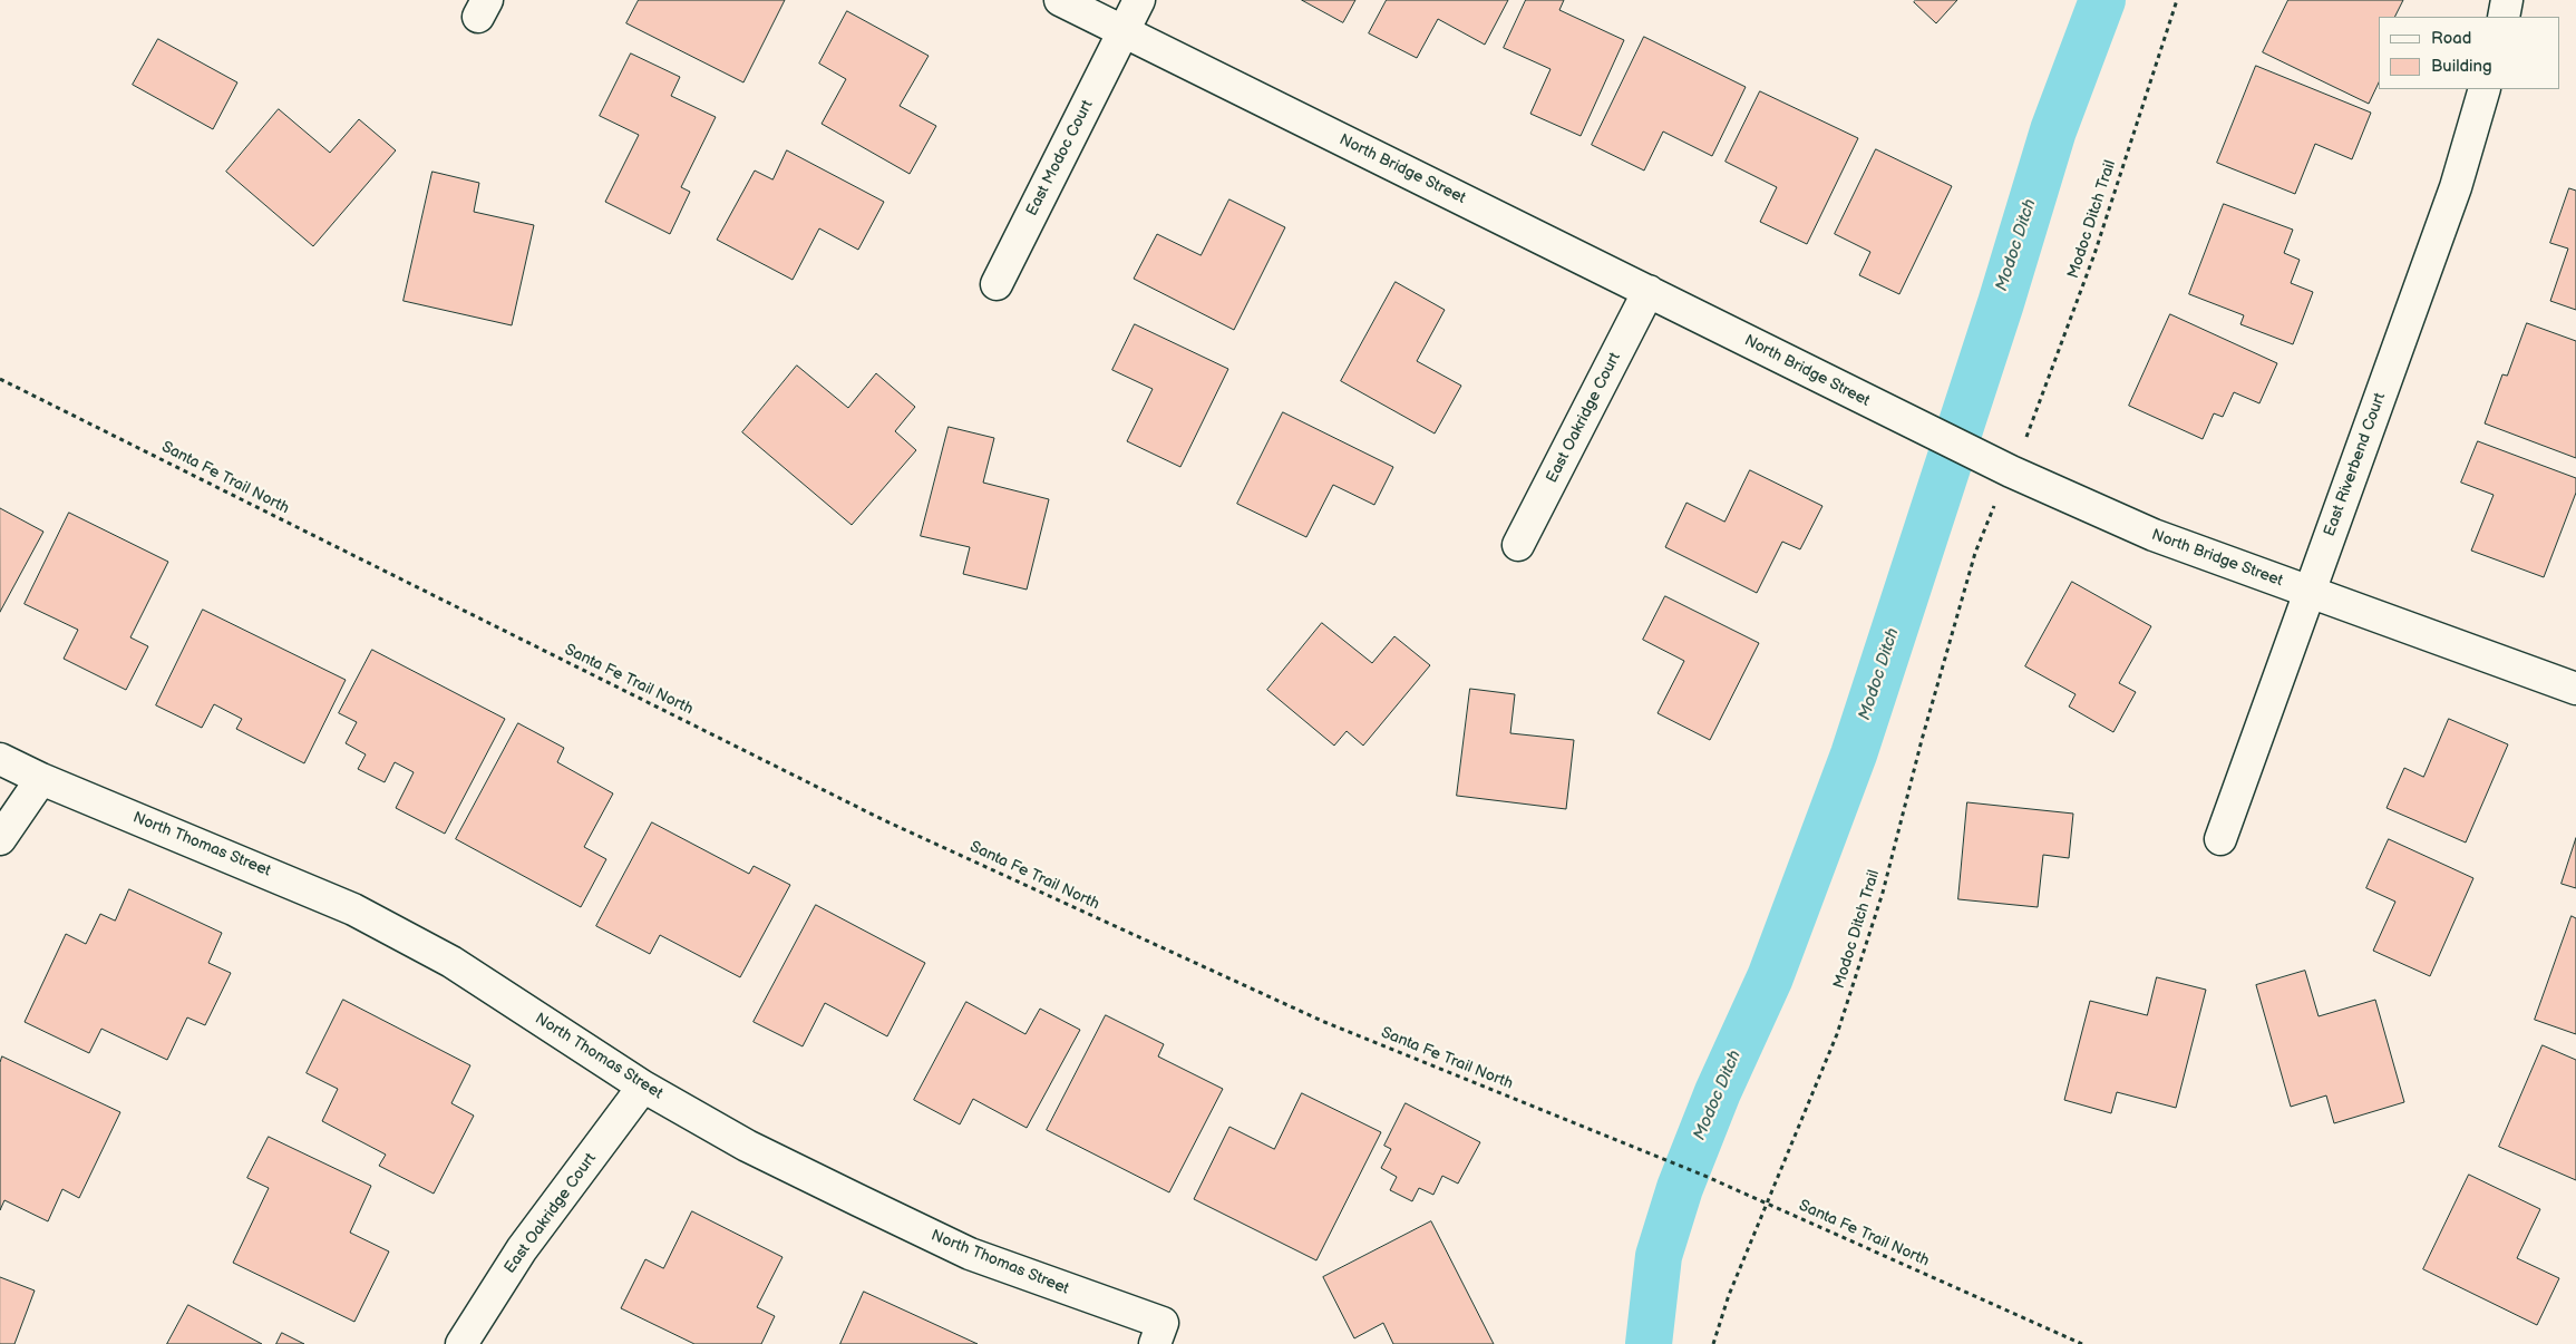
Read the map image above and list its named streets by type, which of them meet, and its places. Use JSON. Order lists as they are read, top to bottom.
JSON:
{
  "streets": {
    "street": [
      "East Modoc Court",
      "North Bridge Street",
      "East Oakridge Court",
      "East Riverbend Court",
      "North Thomas Street"
    ],
    "path": ["Modoc Ditch Trail", "Santa Fe Trail North"]
  },
  "crossings": [
    ["East Modoc Court", "North Bridge Street"],
    ["North Bridge Street", "Modoc Ditch Trail"],
    ["North Bridge Street", "East Oakridge Court"],
    ["North Bridge Street", "East Riverbend Court"],
    ["Modoc Ditch Trail", "Santa Fe Trail North"],
    ["East Oakridge Court", "North Thomas Street"]
  ],
  "water": ["Modoc Ditch"],
  "legend": ["Road", "Building"]
}
